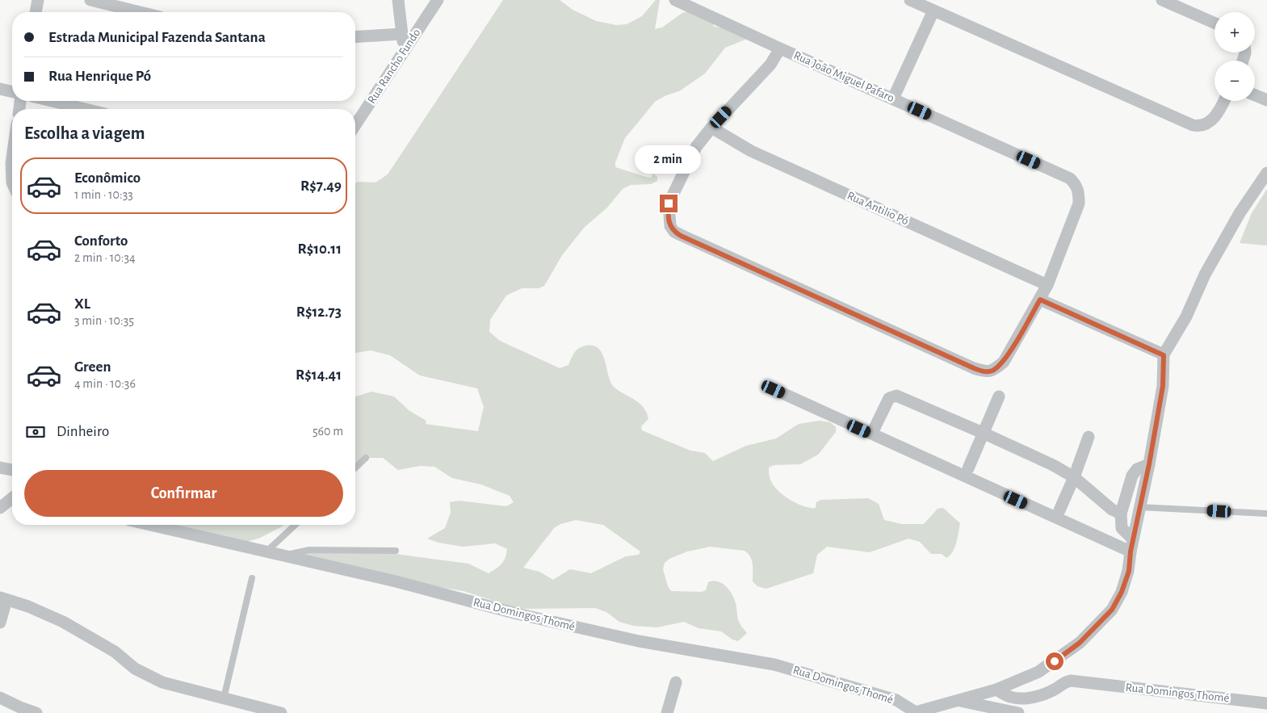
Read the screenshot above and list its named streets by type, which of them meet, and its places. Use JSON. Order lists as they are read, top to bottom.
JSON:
{
  "streets": {
    "street": [
      "Rua Rancho Fundo",
      "Rua João Miguel Pafaro",
      "Rua Antilio Pó",
      "Rua Domingos Thomé"
    ]
  },
  "crossings": [
    ["Rua João Miguel Pafaro", "Rua Antilio Pó"]
  ],
  "page": {
    "map_buttons": ["+", "−"],
    "banner": ["Estrada Municipal Fazenda Santana", "Rua Henrique Pó"],
    "heading": "Escolha a viagem",
    "bubble": "2 min",
    "list": [
      {
        "name": "Econômico",
        "note": "1 min · 10:33",
        "value": "R$7.49"
      },
      {
        "name": "Conforto",
        "note": "2 min · 10:34",
        "value": "R$10.11"
      },
      {
        "name": "XL",
        "note": "3 min · 10:35",
        "value": "R$12.73"
      },
      {
        "name": "Green",
        "note": "4 min · 10:36",
        "value": "R$14.41"
      }
    ],
    "pay": ["Dinheiro", "560 m"],
    "buttons": "Confirmar"
  }
}
